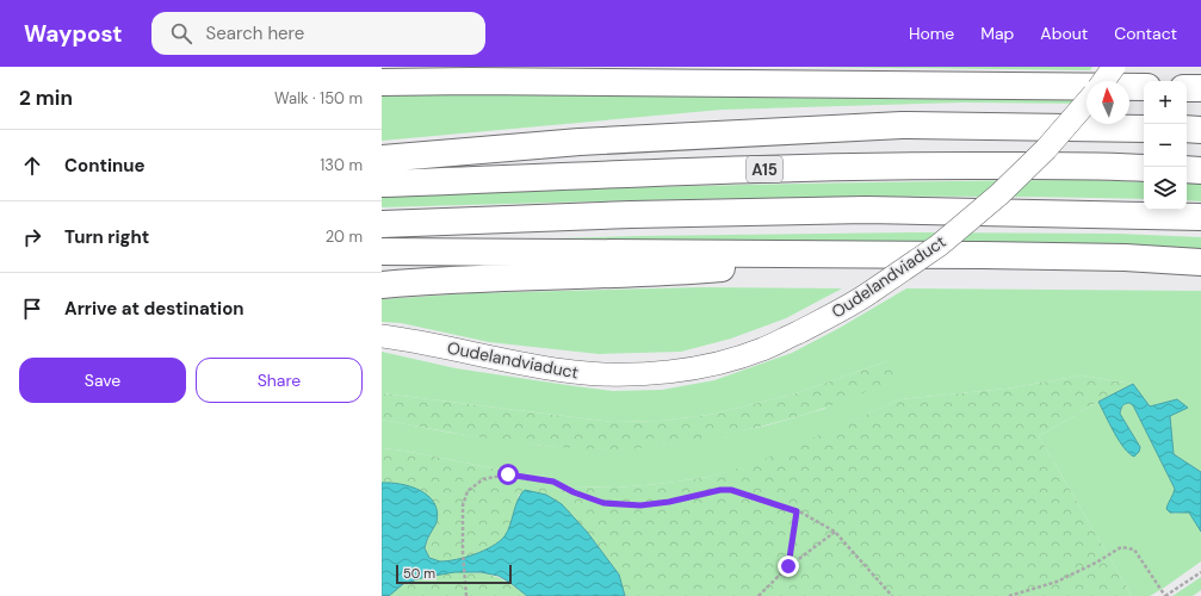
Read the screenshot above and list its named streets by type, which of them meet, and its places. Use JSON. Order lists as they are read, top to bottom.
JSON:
{
  "streets": {
    "highway": ["A15"],
    "main road": ["Oudelandviaduct"]
  },
  "scale_bar": "50 m",
  "north": "top",
  "page": {
    "header": "Waypost",
    "search": "Search here",
    "nav": [
      "Home",
      "Map",
      "About",
      "Contact"
    ],
    "heading": ["2 min", "Walk · 150 m"],
    "map_buttons": ["+", "−"],
    "list": [
      ["Continue", "130 m"],
      ["Turn right", "20 m"],
      "Arrive at destination"
    ],
    "buttons": ["Save", "Share"],
    "scale": "50 m"
  }
}
